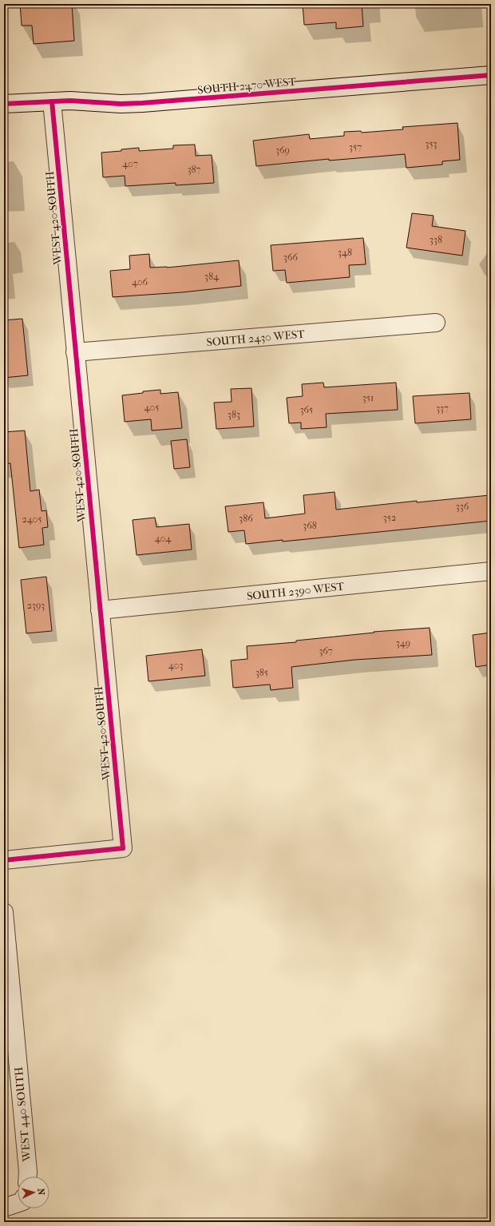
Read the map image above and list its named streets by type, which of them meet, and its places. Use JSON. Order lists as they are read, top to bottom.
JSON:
{
  "streets": {
    "street": [
      "SOUTH 2470 WEST",
      "WEST 420 SOUTH",
      "SOUTH 2430 WEST",
      "SOUTH 2390 WEST",
      "WEST 440 SOUTH"
    ]
  },
  "crossings": [
    ["SOUTH 2470 WEST", "WEST 420 SOUTH"],
    ["WEST 420 SOUTH", "SOUTH 2430 WEST"],
    ["WEST 420 SOUTH", "SOUTH 2390 WEST"]
  ],
  "house_numbers": [
    "353",
    "357",
    "369",
    "407",
    "387",
    "338",
    "348",
    "366",
    "384",
    "406",
    "351",
    "405",
    "337",
    "365",
    "383",
    "336",
    "352",
    "386",
    "2405",
    "368",
    "404",
    "2393",
    "349",
    "367",
    "403",
    "385"
  ],
  "north": "right"
}
